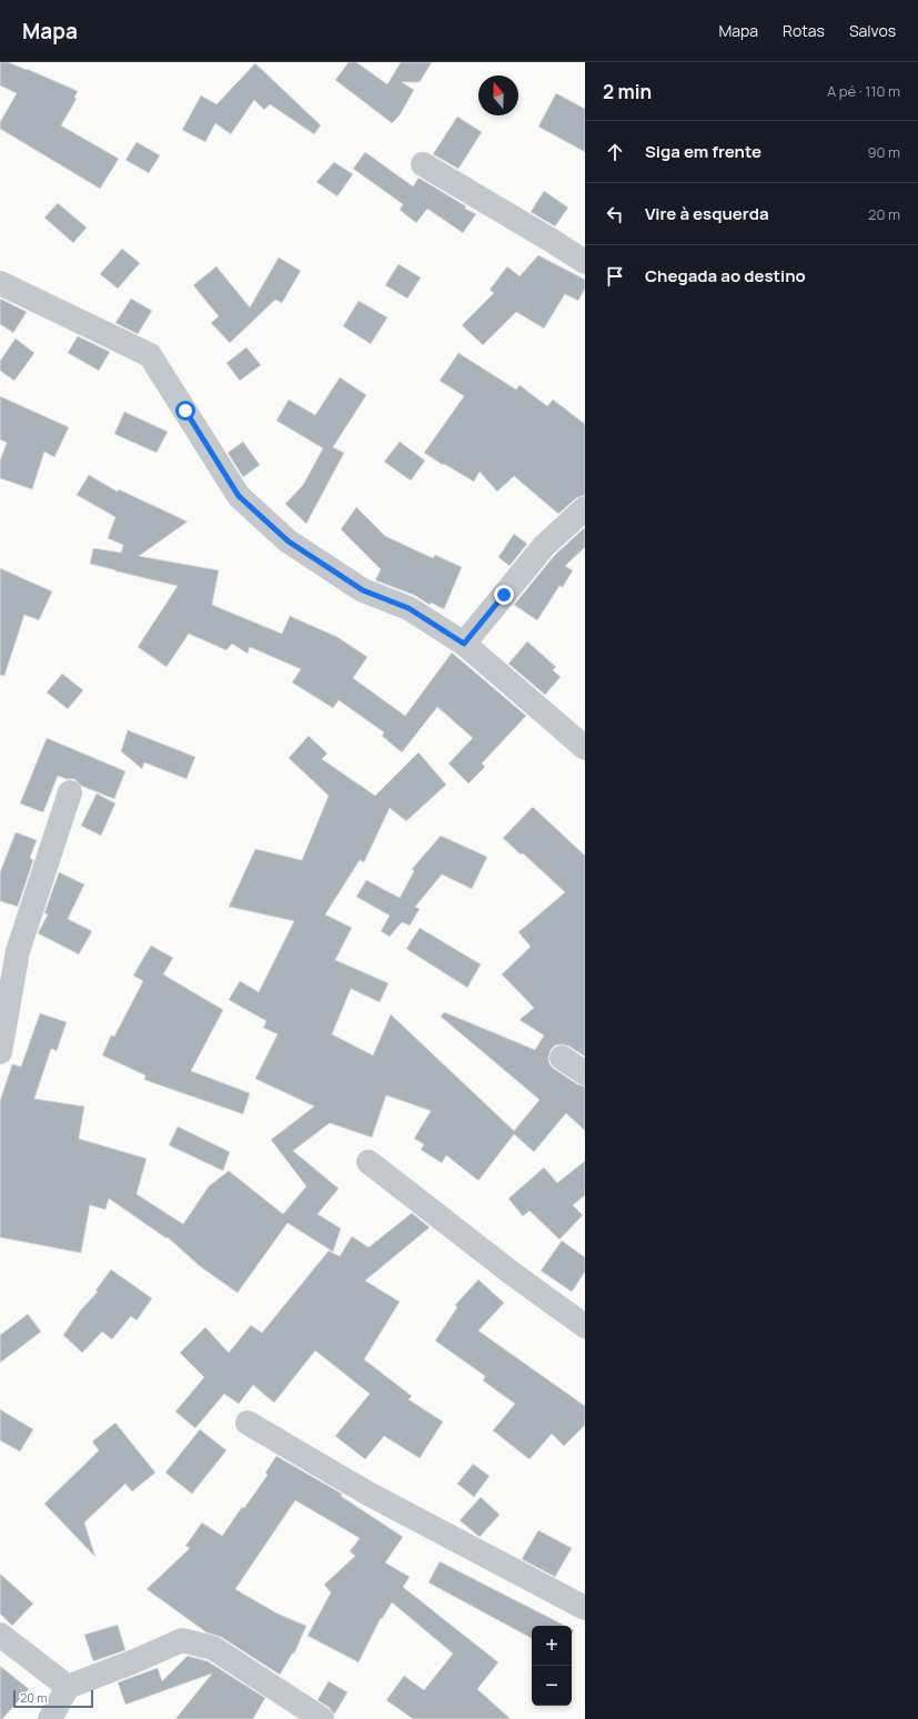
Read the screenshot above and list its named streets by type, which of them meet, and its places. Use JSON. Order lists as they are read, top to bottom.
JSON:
{
  "scale_bar": "20 m",
  "north": "top",
  "page": {
    "header": "Mapa",
    "nav": ["Mapa", "Rotas", "Salvos"],
    "heading": ["2 min", "A pé · 110 m"],
    "list": [
      ["Siga em frente", "90 m"],
      ["Vire à esquerda", "20 m"],
      "Chegada ao destino"
    ],
    "map_buttons": ["+", "−"],
    "scale": "20 m"
  }
}
